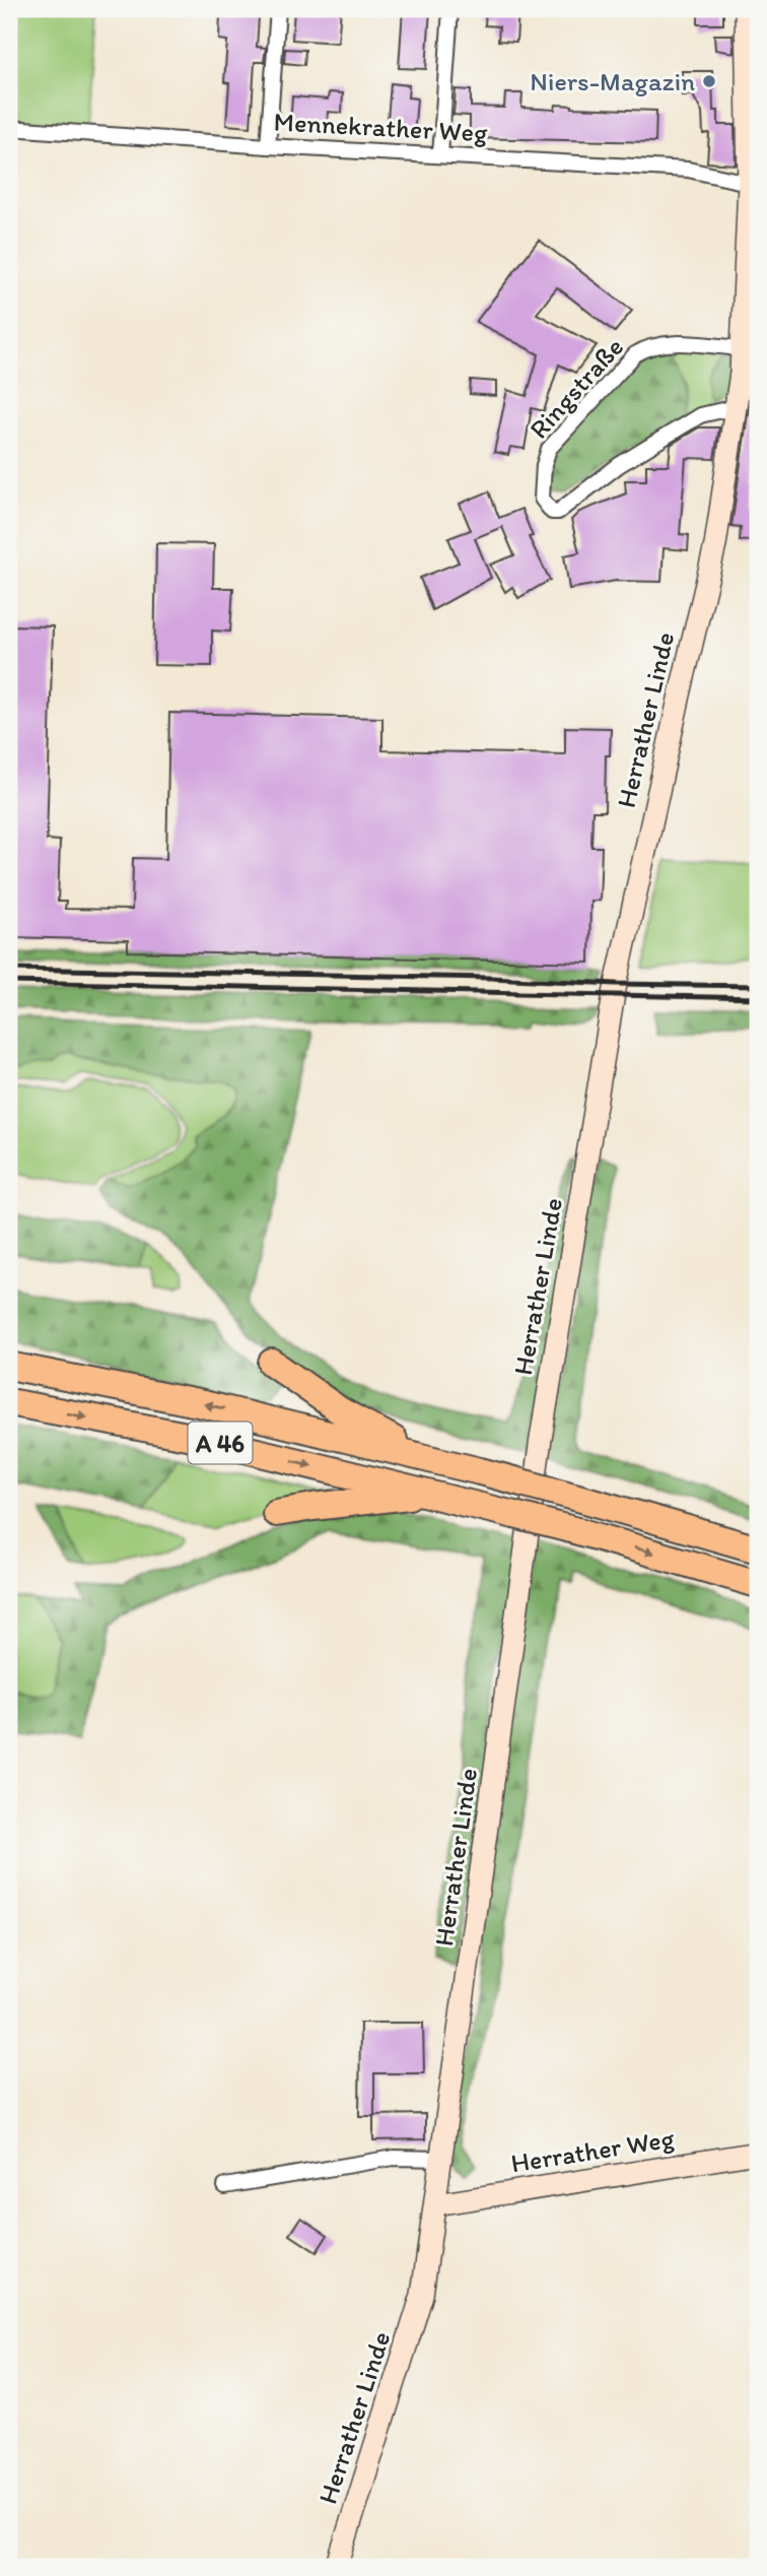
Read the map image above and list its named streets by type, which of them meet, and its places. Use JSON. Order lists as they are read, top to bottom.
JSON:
{
  "streets": {
    "highway": ["A 46"],
    "street": [
      "Mennekrather Weg",
      "Ringstraße",
      "Herrather Linde",
      "Herrather Weg"
    ]
  },
  "crossings": [
    ["Mennekrather Weg", "Herrather Linde"],
    ["Ringstraße", "Herrather Linde"],
    ["Herrather Linde", "Herrather Weg"]
  ],
  "places": ["Niers-Magazin"]
}
